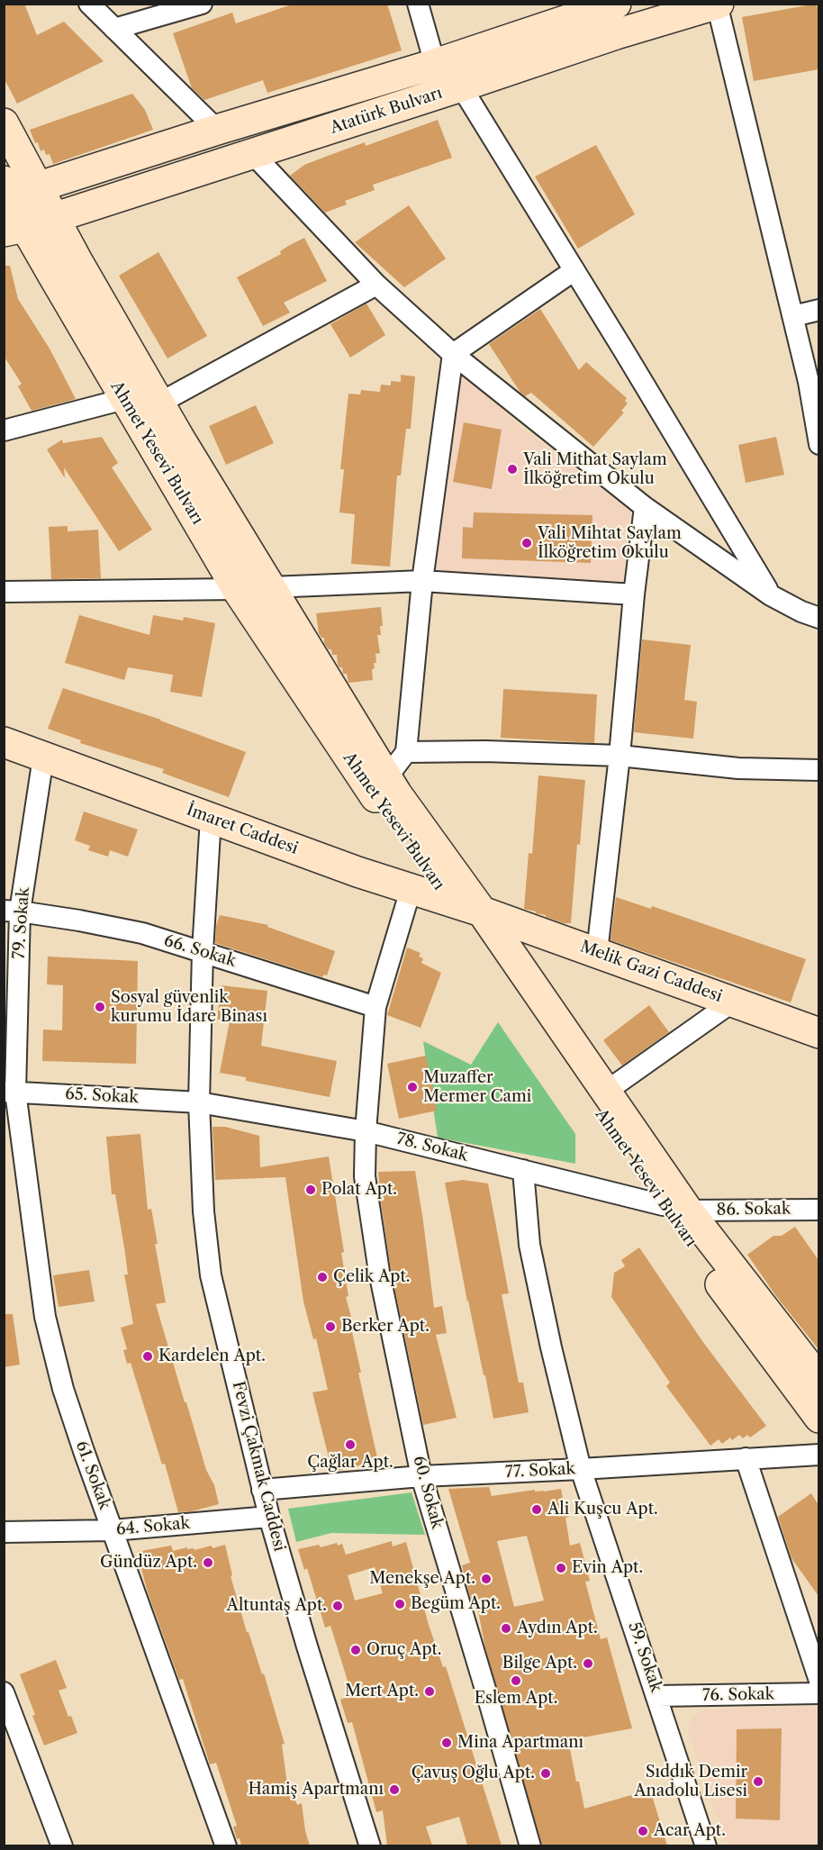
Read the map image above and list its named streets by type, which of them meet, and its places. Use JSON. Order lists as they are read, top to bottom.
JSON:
{
  "streets": {
    "main road": [
      "Atatürk Bulvarı",
      "Ahmet Yesevi Bulvarı",
      "İmaret Caddesi",
      "Melik Gazi Caddesi"
    ],
    "street": [
      "79. Sokak",
      "66. Sokak",
      "65. Sokak",
      "78. Sokak",
      "86. Sokak",
      "Fevzi Çakmak Caddesi",
      "77. Sokak",
      "61. Sokak",
      "60. Sokak",
      "64. Sokak",
      "59. Sokak",
      "76. Sokak"
    ]
  },
  "crossings": [
    ["Atatürk Bulvarı", "Ahmet Yesevi Bulvarı"],
    ["Ahmet Yesevi Bulvarı", "İmaret Caddesi"],
    ["Ahmet Yesevi Bulvarı", "Melik Gazi Caddesi"],
    ["Ahmet Yesevi Bulvarı", "78. Sokak"],
    ["Ahmet Yesevi Bulvarı", "86. Sokak"],
    ["İmaret Caddesi", "79. Sokak"],
    ["İmaret Caddesi", "Melik Gazi Caddesi"],
    ["İmaret Caddesi", "Fevzi Çakmak Caddesi"],
    ["İmaret Caddesi", "60. Sokak"],
    ["79. Sokak", "66. Sokak"],
    ["79. Sokak", "65. Sokak"],
    ["79. Sokak", "61. Sokak"],
    ["66. Sokak", "Fevzi Çakmak Caddesi"],
    ["66. Sokak", "60. Sokak"],
    ["65. Sokak", "78. Sokak"],
    ["65. Sokak", "Fevzi Çakmak Caddesi"],
    ["65. Sokak", "61. Sokak"],
    ["78. Sokak", "86. Sokak"],
    ["78. Sokak", "Fevzi Çakmak Caddesi"],
    ["78. Sokak", "60. Sokak"],
    ["78. Sokak", "59. Sokak"],
    ["Fevzi Çakmak Caddesi", "77. Sokak"],
    ["Fevzi Çakmak Caddesi", "64. Sokak"],
    ["77. Sokak", "60. Sokak"],
    ["77. Sokak", "59. Sokak"],
    ["61. Sokak", "64. Sokak"],
    ["59. Sokak", "76. Sokak"]
  ],
  "places": [
    "Vali Mithat Saylam İlköğretim Okulu",
    "Vali Mihtat Saylam İlköğretim Okulu",
    "Sosyal güvenlik kurumu İdare Binası",
    "Muzaffer Mermer Cami",
    "Polat Apt.",
    "Çelik Apt.",
    "Berker Apt.",
    "Kardelen Apt.",
    "Çağlar Apt.",
    "Ali Kuşcu Apt.",
    "Gündüz Apt.",
    "Evin Apt.",
    "Menekşe Apt.",
    "Begüm Apt.",
    "Altuntaş Apt.",
    "Aydın Apt.",
    "Oruç Apt.",
    "Bilge Apt.",
    "Eslem Apt.",
    "Mert Apt.",
    "Mina Apartmanı",
    "Çavuş Oğlu Apt.",
    "Sıddık Demir Anadolu Lisesi",
    "Hamiş Apartmanı",
    "Acar Apt."
  ]
}
